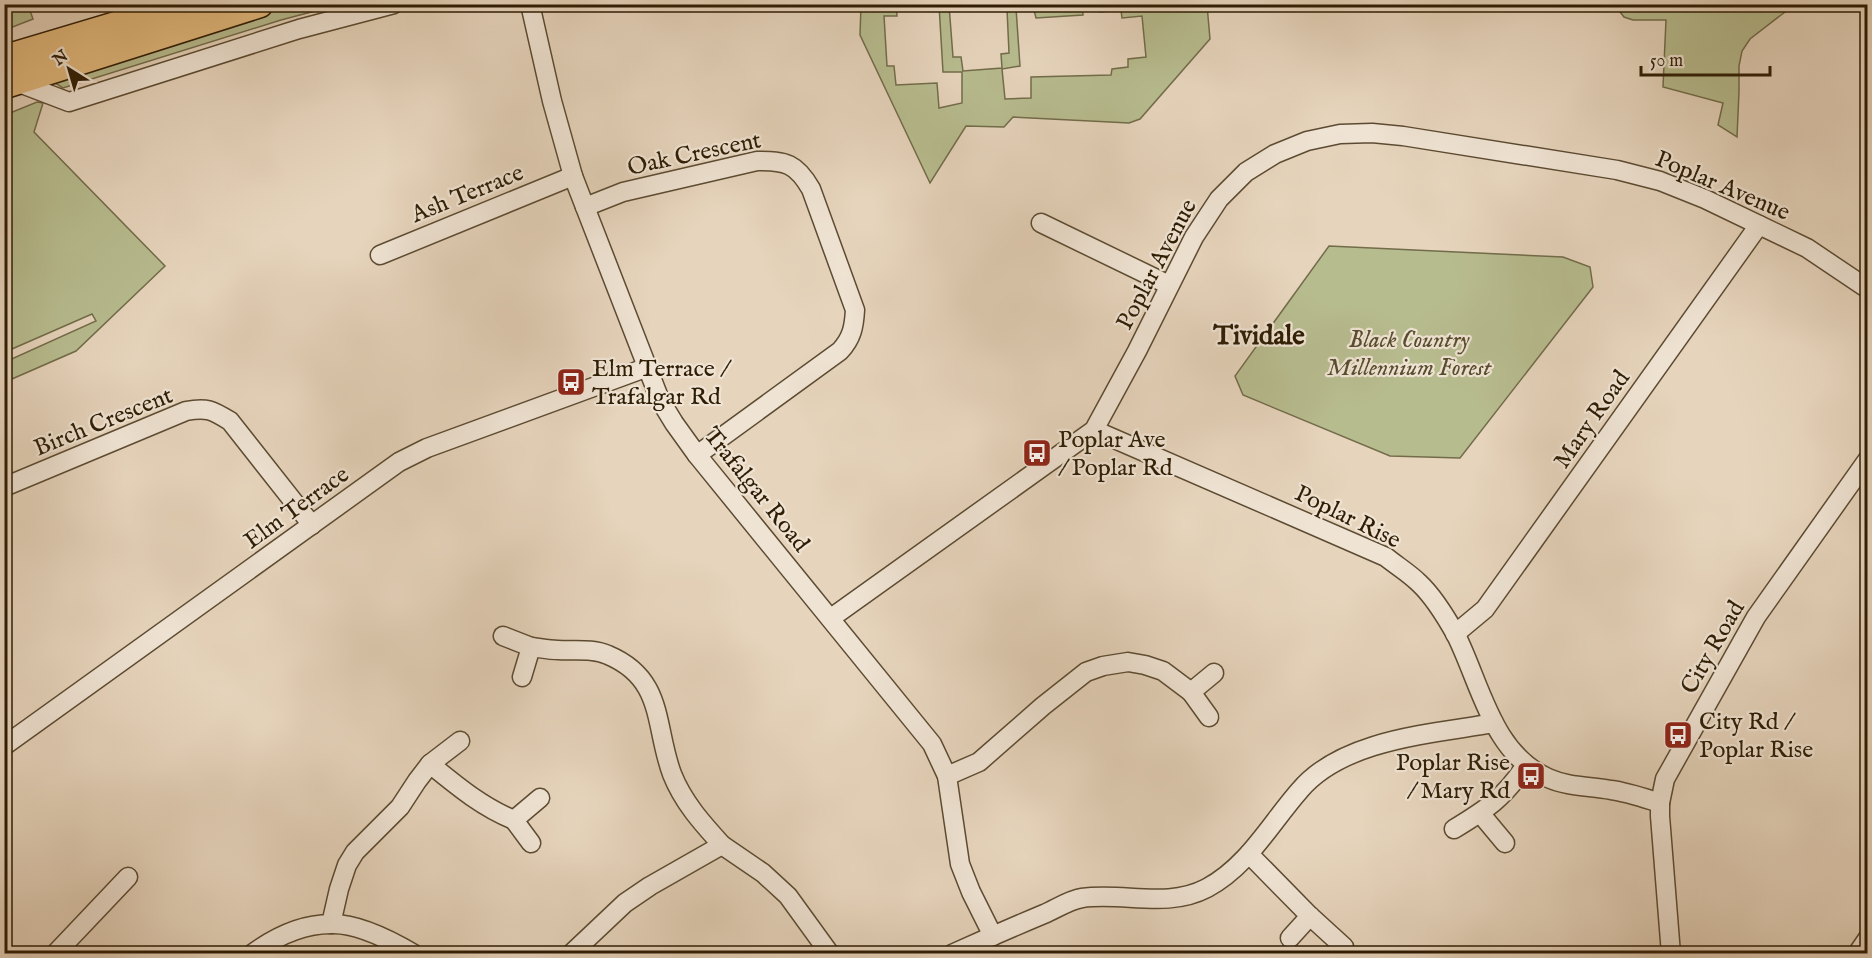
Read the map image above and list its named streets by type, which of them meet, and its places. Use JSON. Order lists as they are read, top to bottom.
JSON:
{
  "streets": {
    "street": [
      "Oak Crescent",
      "Poplar Avenue",
      "Ash Terrace",
      "Mary Road",
      "Birch Crescent",
      "Trafalgar Road",
      "Elm Terrace",
      "Poplar Rise",
      "City Road"
    ]
  },
  "crossings": [
    ["Oak Crescent", "Trafalgar Road"],
    ["Poplar Avenue", "Mary Road"],
    ["Poplar Avenue", "Trafalgar Road"],
    ["Poplar Avenue", "Poplar Rise"],
    ["Ash Terrace", "Trafalgar Road"],
    ["Mary Road", "Poplar Rise"],
    ["Birch Crescent", "Elm Terrace"],
    ["Trafalgar Road", "Elm Terrace"],
    ["Poplar Rise", "City Road"]
  ],
  "districts": ["Tividale"],
  "parks": ["Black Country Millennium Forest"],
  "places": {
    "bus stop": [
      "Elm Terrace / Trafalgar Rd",
      "Poplar Ave / Poplar Rd",
      "City Rd / Poplar Rise",
      "Poplar Rise / Mary Rd"
    ]
  },
  "scale_bar": "50 m",
  "north": "top left"
}
